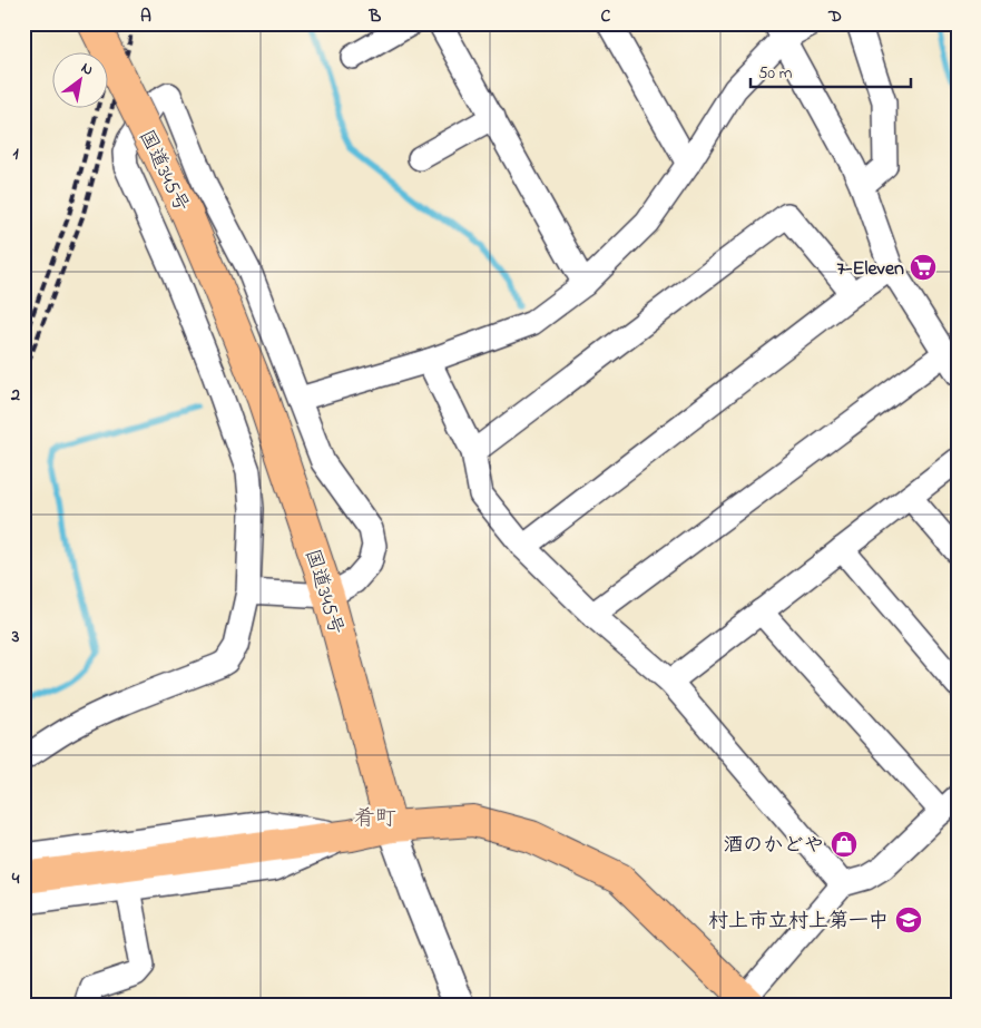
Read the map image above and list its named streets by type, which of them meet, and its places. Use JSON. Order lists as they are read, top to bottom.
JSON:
{
  "streets": {
    "main road": ["国道345号"]
  },
  "districts": ["肴町"],
  "places": {
    "supermarket": ["7-Eleven"],
    "shop": ["酒のかどや"],
    "school or university": ["村上市立村上第一中"]
  },
  "scale_bar": "50 m",
  "north": "top right",
  "grid": {
    "columns": [
      "A",
      "B",
      "C",
      "D"
    ],
    "rows": [
      "1",
      "2",
      "3",
      "4"
    ]
  }
}
